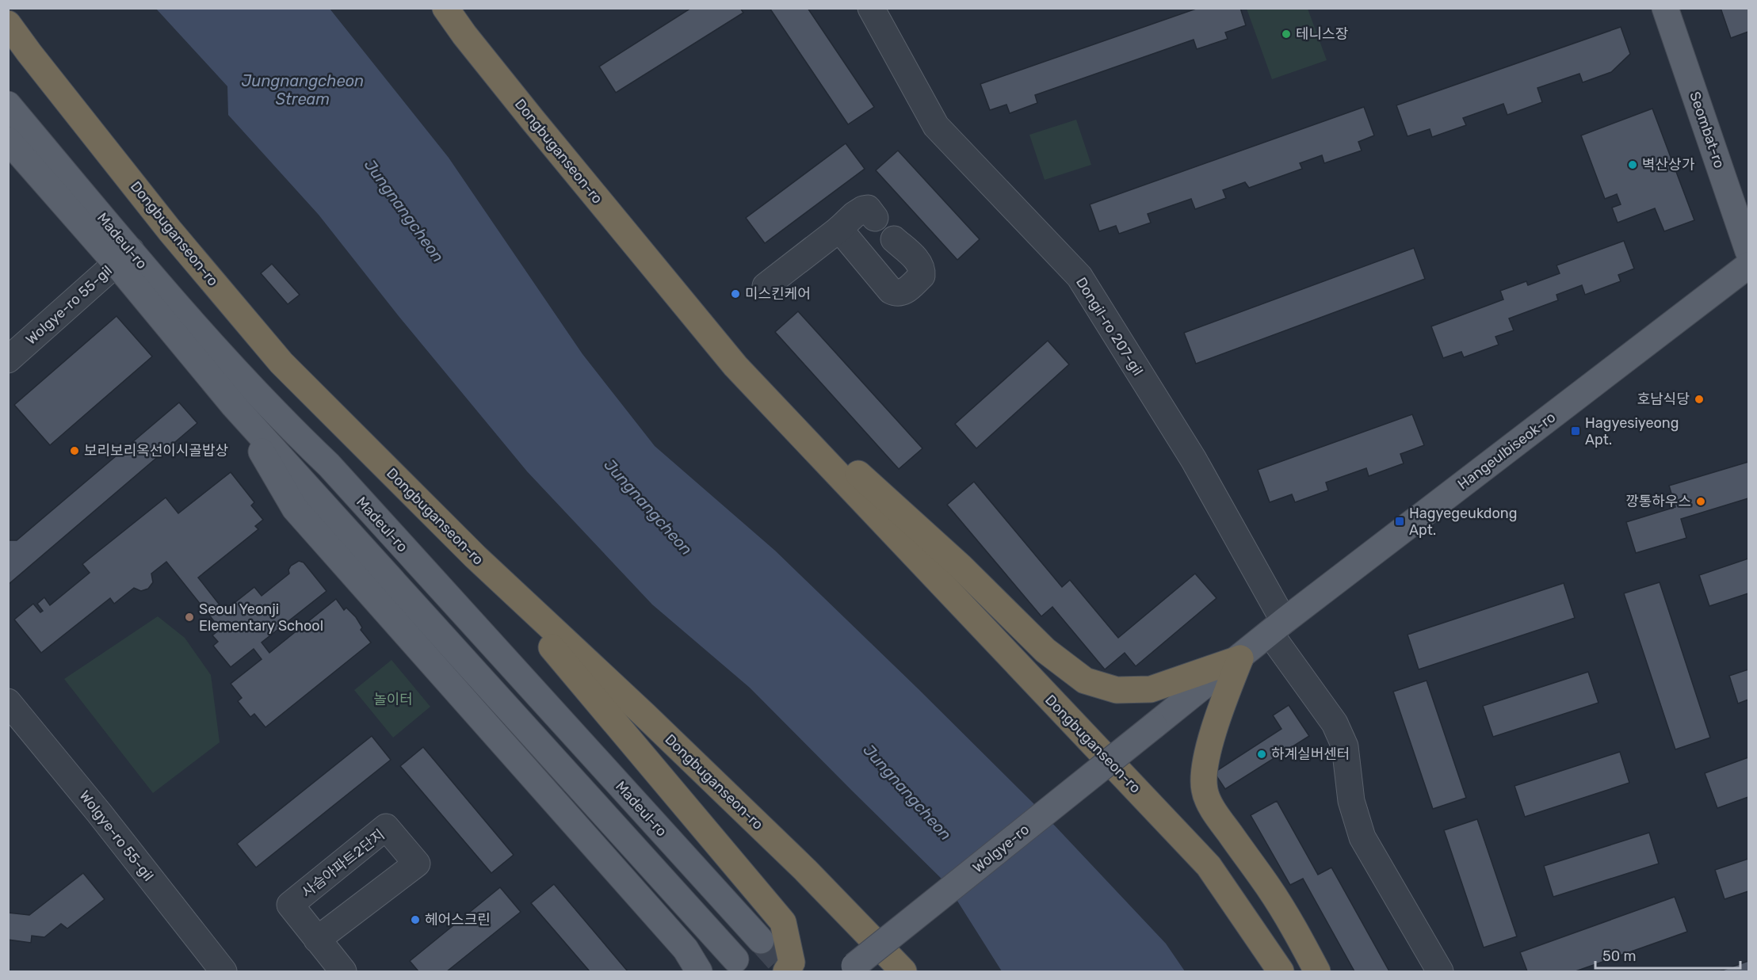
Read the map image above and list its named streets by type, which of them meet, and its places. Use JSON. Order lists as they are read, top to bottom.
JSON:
{
  "streets": {
    "highway": ["Dongbuganseon-ro"],
    "main road": [
      "Seombat-ro",
      "Madeul-ro",
      "Hangeulbiseok-ro",
      "Wolgye-ro"
    ],
    "street": ["Wolgye-ro 55-gil", "Dongil-ro 207-gil", "사슴아파트2단지"]
  },
  "crossings": [
    ["Madeul-ro", "Wolgye-ro 55-gil"],
    ["Dongil-ro 207-gil", "Hangeulbiseok-ro"],
    ["Hangeulbiseok-ro", "Wolgye-ro"]
  ],
  "water": ["Jungnangcheon Stream", "Jungnangcheon"],
  "parks": ["놀이터"],
  "places": {
    "other": [
      "테니스장",
      "벽산상가",
      "미스킨케어",
      "호남식당",
      "보리보리옥선이시골밥상",
      "깡통하우스",
      "Seoul Yeonji Elementary School",
      "하계실버센터",
      "헤어스크린"
    ],
    "transit": ["Hagyesiyeong Apt.", "Hagyegeukdong Apt."]
  },
  "scale_bar": "50 m"
}
